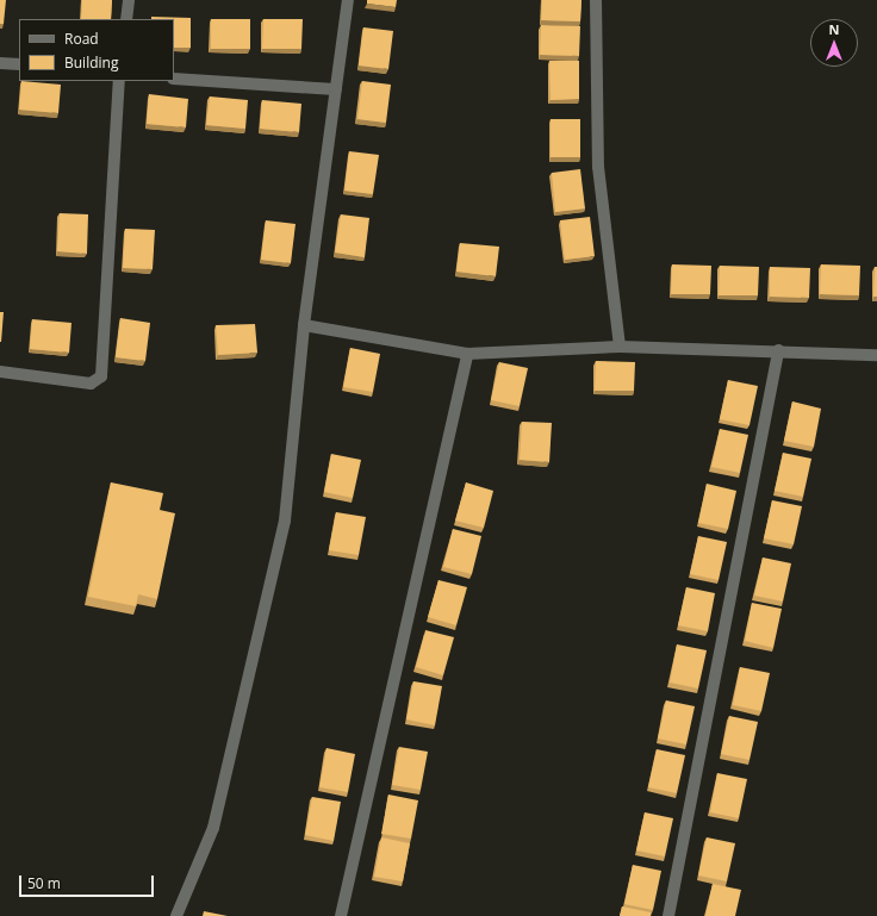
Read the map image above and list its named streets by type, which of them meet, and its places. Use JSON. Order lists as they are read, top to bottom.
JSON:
{
  "legend": ["Road", "Building"],
  "scale_bar": "50 m",
  "north": "top"
}
